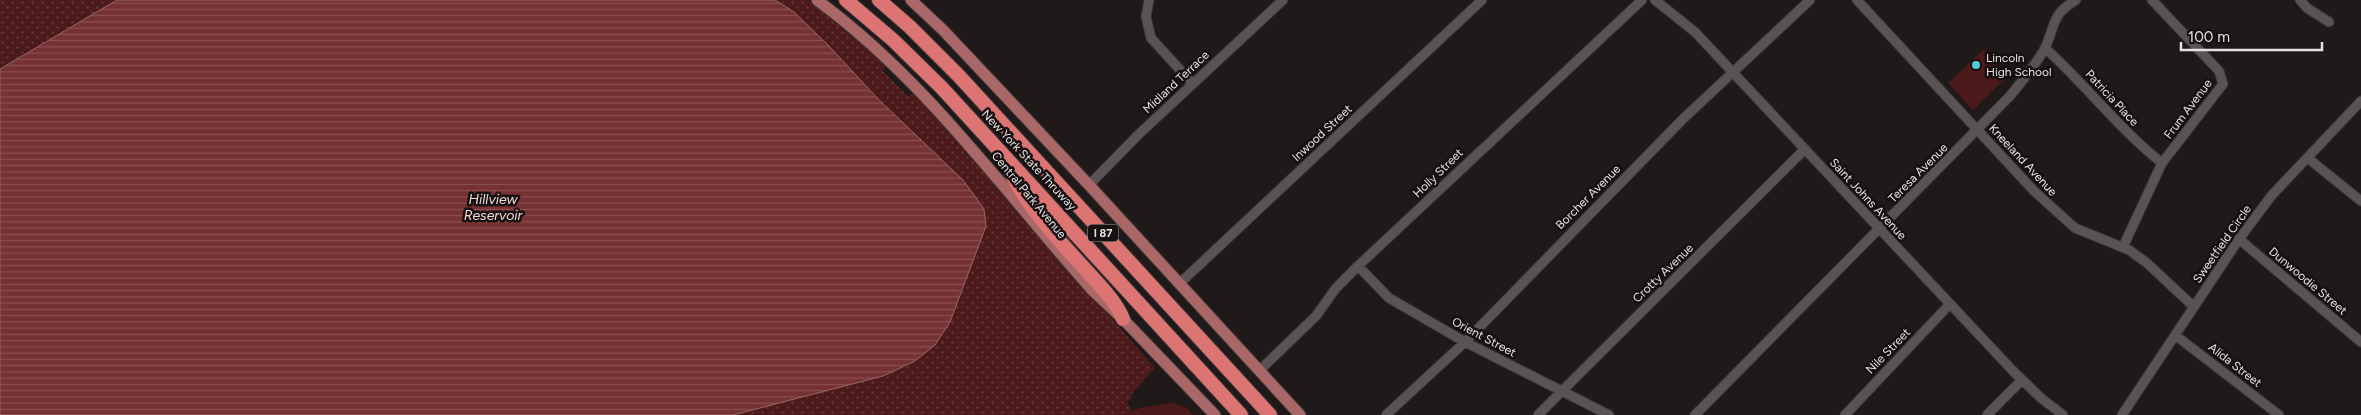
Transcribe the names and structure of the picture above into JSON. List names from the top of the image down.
{
  "streets": {
    "highway": ["New York State Thruway", "I 87"],
    "main road": ["Central Park Avenue"],
    "street": [
      "Midland Terrace",
      "Patricia Place",
      "Frum Avenue",
      "Inwood Street",
      "Kneeland Avenue",
      "Holly Street",
      "Teresa Avenue",
      "Borcher Avenue",
      "Saint Johns Avenue",
      "Sweetfield Circle",
      "Crotty Avenue",
      "Dunwoodie Street",
      "Orient Street",
      "Nile Street",
      "Alida Street"
    ]
  },
  "crossings": [
    ["Patricia Place", "Frum Avenue"],
    ["Patricia Place", "Teresa Avenue"],
    ["Frum Avenue", "Kneeland Avenue"],
    ["Kneeland Avenue", "Teresa Avenue"],
    ["Kneeland Avenue", "Sweetfield Circle"],
    ["Holly Street", "Orient Street"],
    ["Teresa Avenue", "Saint Johns Avenue"],
    ["Borcher Avenue", "Saint Johns Avenue"],
    ["Borcher Avenue", "Orient Street"],
    ["Saint Johns Avenue", "Crotty Avenue"],
    ["Saint Johns Avenue", "Nile Street"],
    ["Sweetfield Circle", "Dunwoodie Street"],
    ["Sweetfield Circle", "Alida Street"],
    ["Crotty Avenue", "Orient Street"]
  ],
  "water": ["Hillview Reservoir"],
  "places": ["Lincoln High School"],
  "scale_bar": "100 m"
}
